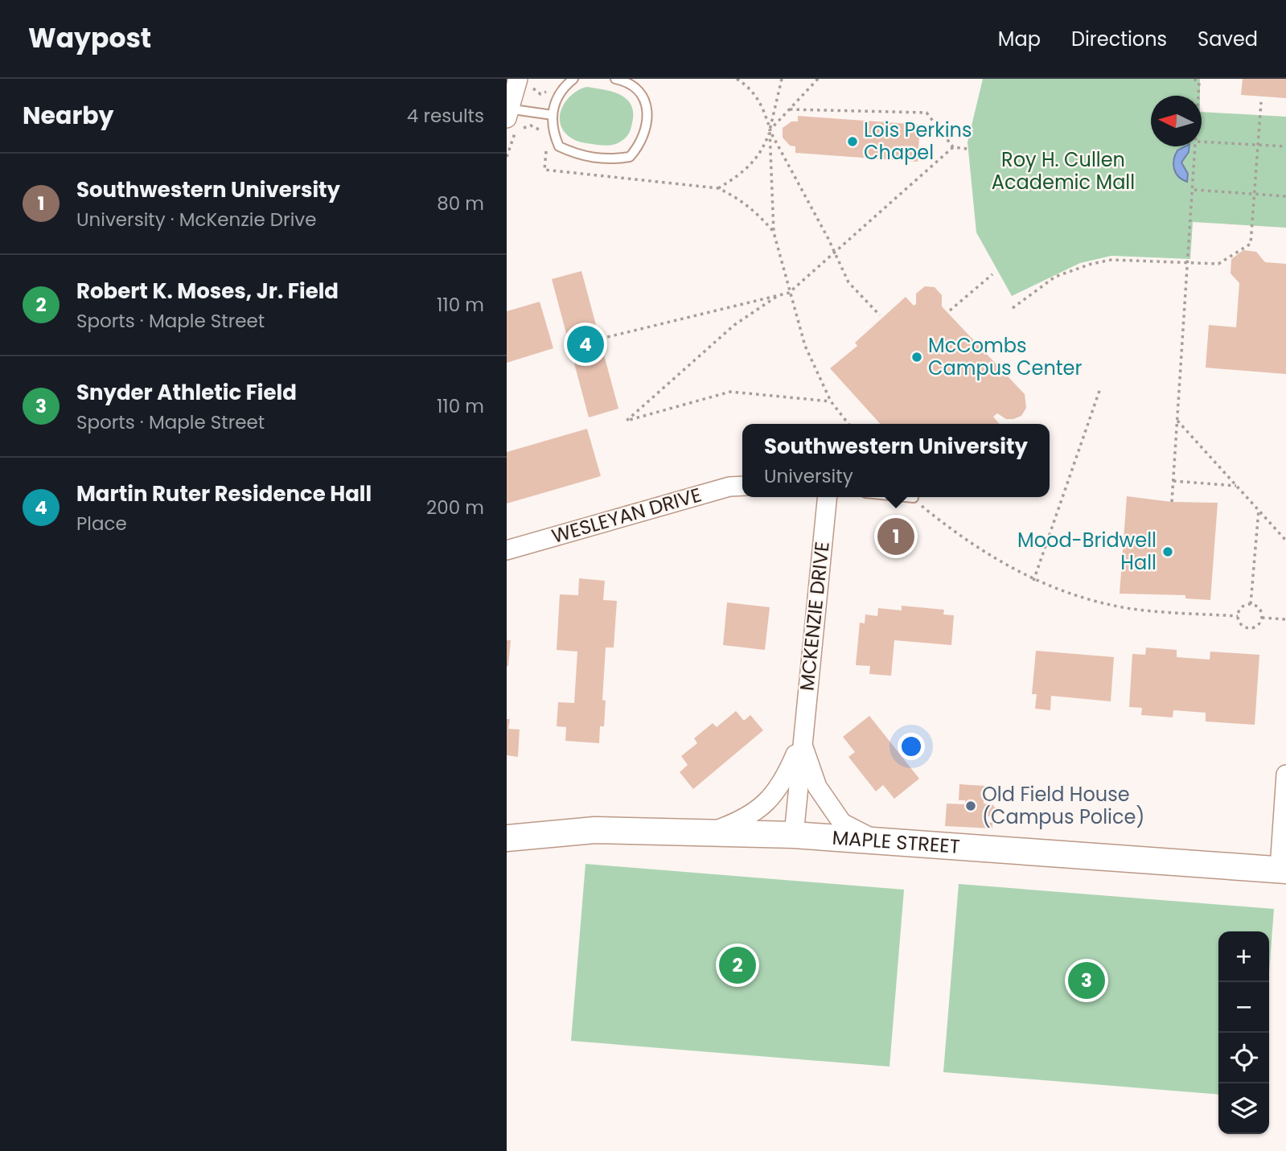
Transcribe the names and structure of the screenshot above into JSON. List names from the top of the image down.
{
  "streets": {
    "street": ["WESLEYAN DRIVE", "MCKENZIE DRIVE", "MAPLE STREET"]
  },
  "crossings": [
    ["MCKENZIE DRIVE", "MAPLE STREET"]
  ],
  "parks": ["Roy H. Cullen Academic Mall"],
  "places": [
    "Lois Perkins Chapel",
    "McCombs Campus Center",
    "Mood-Bridwell Hall",
    "Old Field House (Campus Police)"
  ],
  "north": "left",
  "page": {
    "header": "Waypost",
    "nav": ["Map", "Directions", "Saved"],
    "heading": ["Nearby", "4 results"],
    "list": [
      {
        "mark": "1",
        "name": "Southwestern University",
        "note": "University · McKenzie Drive",
        "value": "80 m"
      },
      {
        "mark": "2",
        "name": "Robert K. Moses, Jr. Field",
        "note": "Sports · Maple Street",
        "value": "110 m"
      },
      {
        "mark": "3",
        "name": "Snyder Athletic Field",
        "note": "Sports · Maple Street",
        "value": "110 m"
      },
      {
        "mark": "4",
        "name": "Martin Ruter Residence Hall",
        "note": "Place",
        "value": "200 m"
      }
    ],
    "pins": [
      "4",
      "1",
      "2",
      "3"
    ],
    "popup": ["Southwestern University", "University"],
    "map_buttons": ["+", "−"]
  }
}
